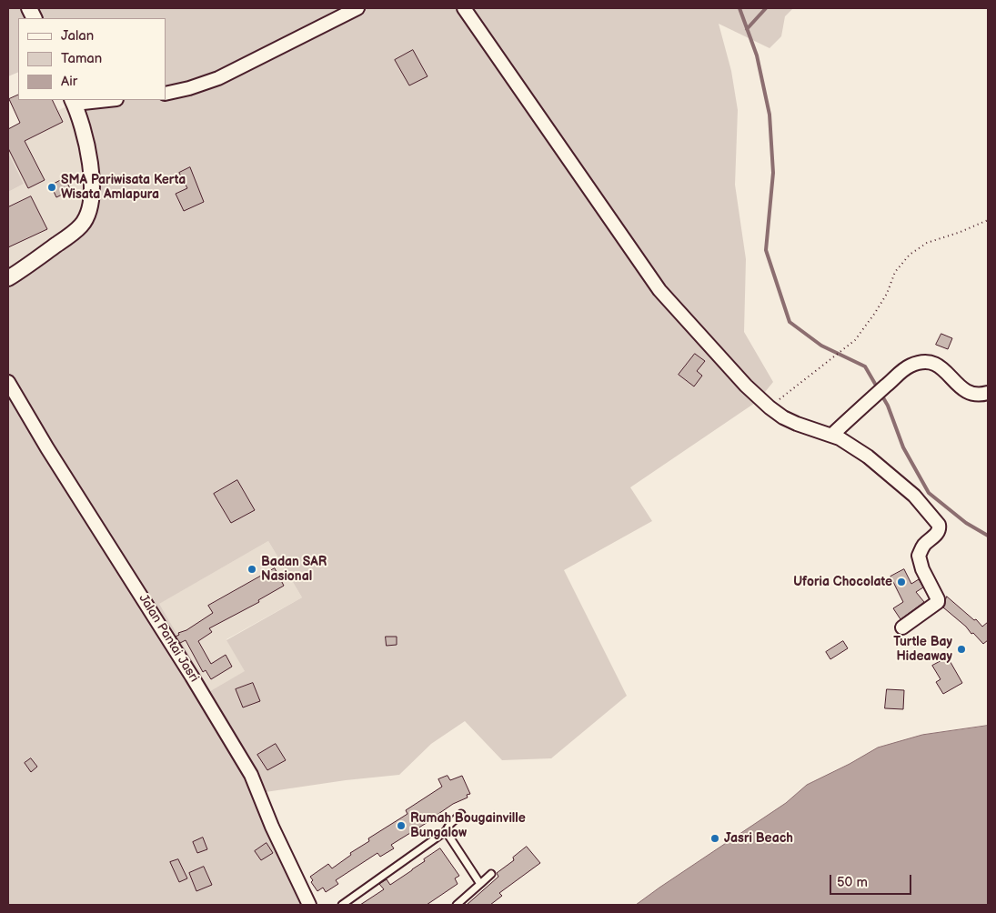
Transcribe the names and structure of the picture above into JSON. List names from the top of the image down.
{
  "streets": {
    "street": ["Jalan Pantai Jasri"]
  },
  "places": [
    "SMA Pariwisata Kerta Wisata Amlapura",
    "Badan SAR Nasional",
    "Uforia Chocolate",
    "Turtle Bay Hideaway",
    "Rumah Bougainville Bungalow",
    "Jasri Beach"
  ],
  "legend": ["Jalan", "Taman", "Air"],
  "scale_bar": "50 m"
}
